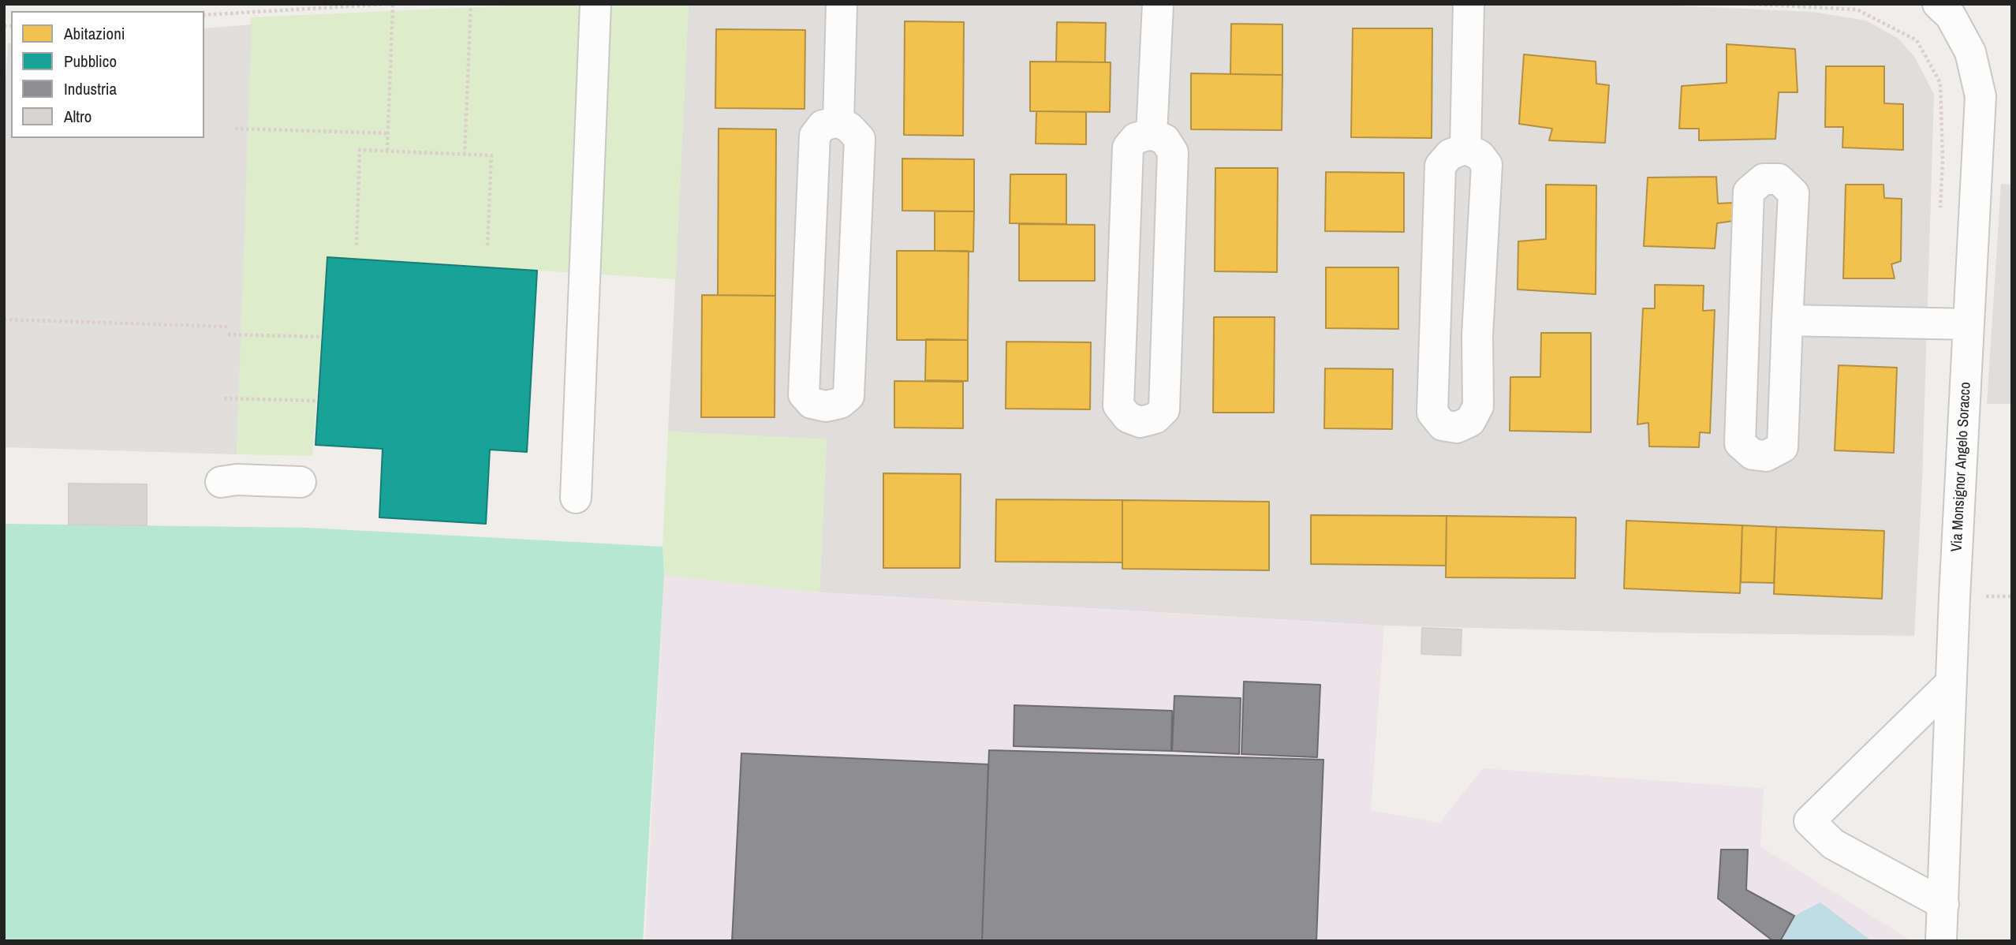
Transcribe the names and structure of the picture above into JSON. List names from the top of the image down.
{
  "streets": {
    "street": ["Via Monsignor Angelo Soracco"]
  },
  "legend": [
    "Abitazioni",
    "Pubblico",
    "Industria",
    "Altro"
  ]
}
